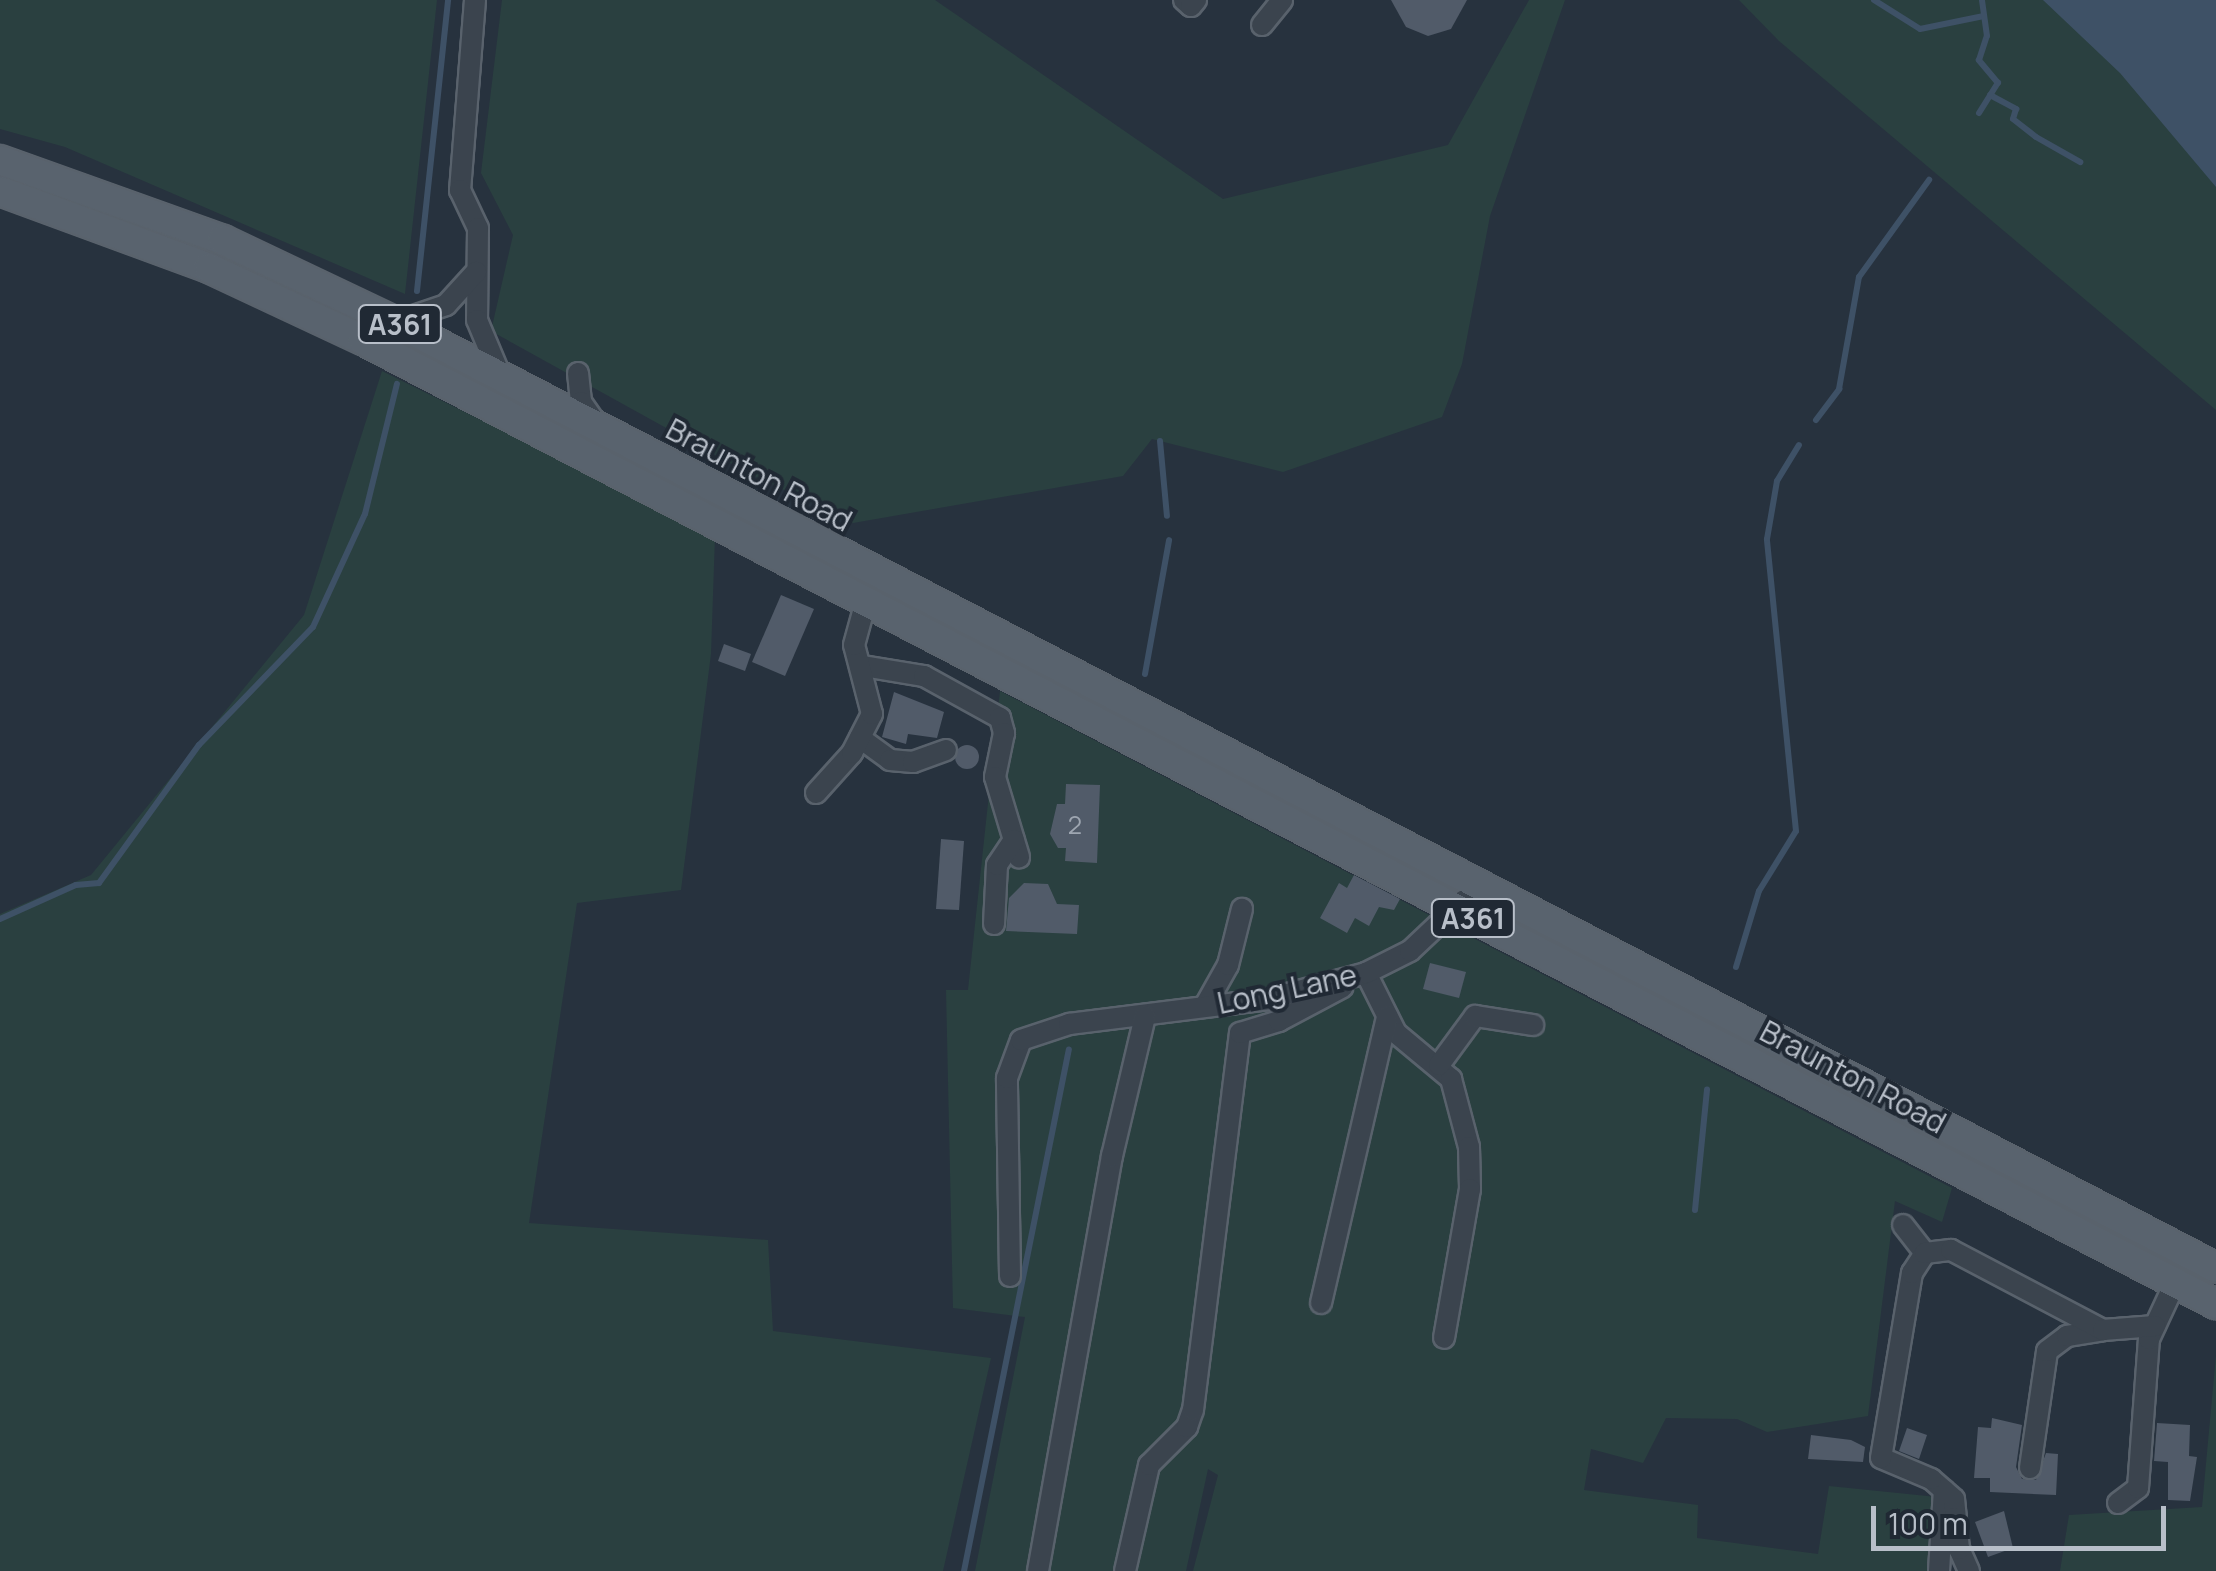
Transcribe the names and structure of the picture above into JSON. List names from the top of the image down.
{
  "streets": {
    "main road": ["A361", "Braunton Road"],
    "street": ["Long Lane"]
  },
  "crossings": [
    ["Braunton Road", "Long Lane"]
  ],
  "house_numbers": ["2"],
  "scale_bar": "100 m"
}
